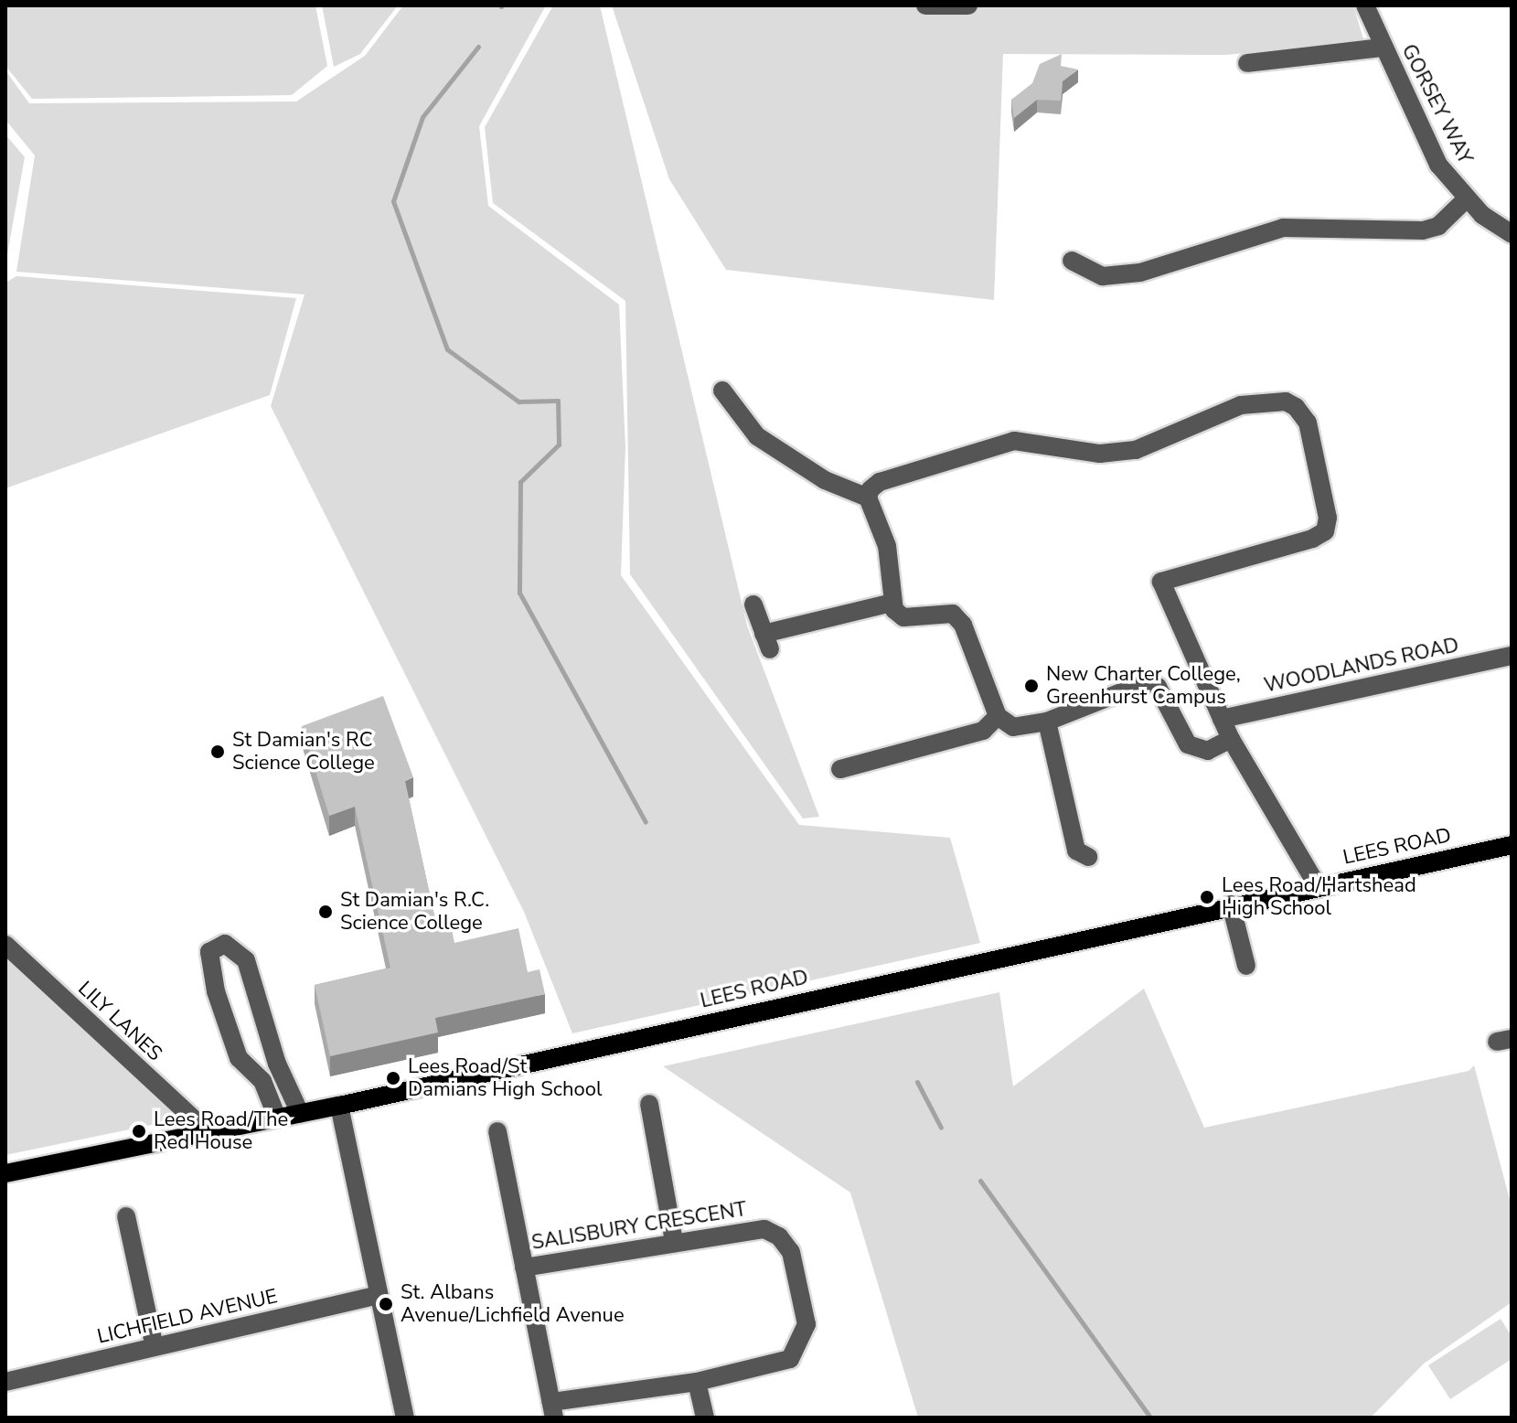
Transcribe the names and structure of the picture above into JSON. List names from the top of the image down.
{
  "streets": {
    "main road": ["LEES ROAD"],
    "street": [
      "GORSEY WAY",
      "WOODLANDS ROAD",
      "LILY LANES",
      "SALISBURY CRESCENT",
      "LICHFIELD AVENUE"
    ]
  },
  "crossings": [
    ["LEES ROAD", "LILY LANES"]
  ],
  "places": [
    "New Charter College, Greenhurst Campus",
    "St Damian's RC Science College",
    "Lees Road/Hartshead High School",
    "St Damian's R.C. Science College",
    "Lees Road/St Damians High School",
    "Lees Road/The Red House",
    "St. Albans Avenue/Lichfield Avenue"
  ]
}
